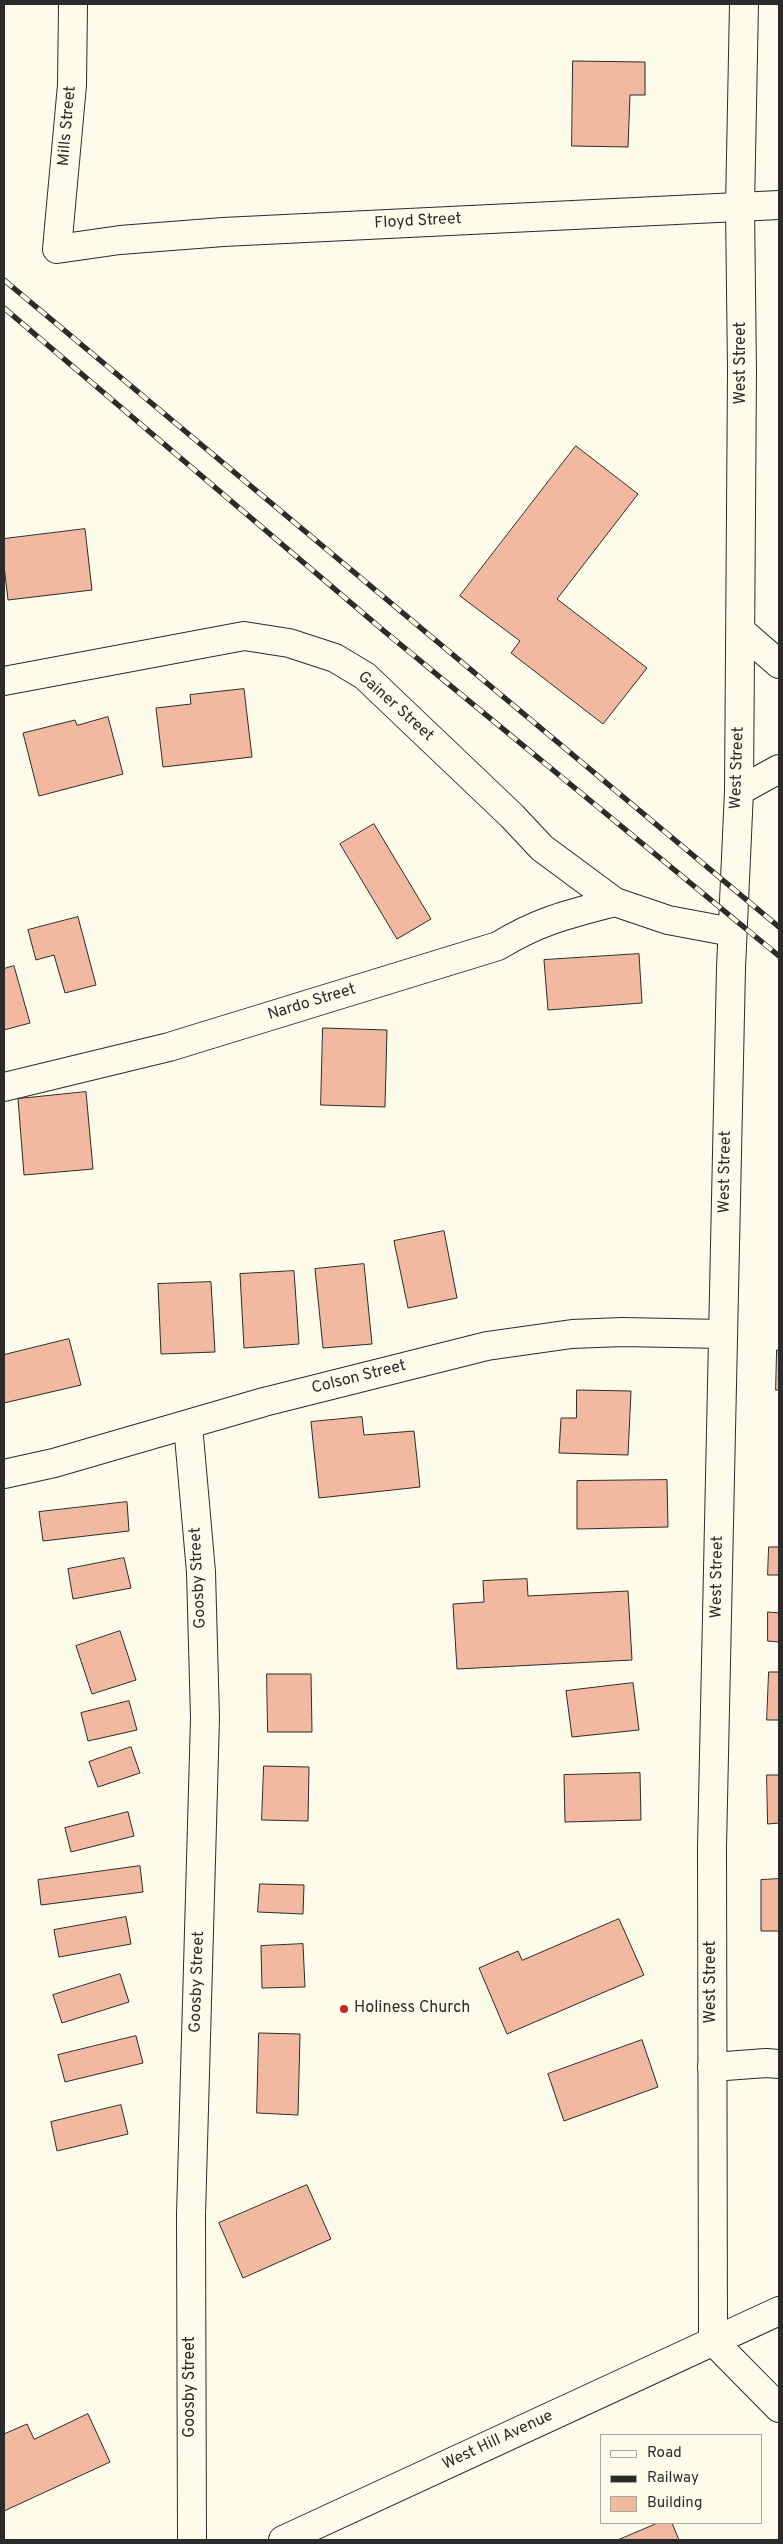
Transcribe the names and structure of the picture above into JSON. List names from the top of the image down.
{
  "streets": {
    "main road": [
      "Mills Street",
      "Floyd Street",
      "West Street",
      "Gainer Street",
      "Nardo Street",
      "Colson Street",
      "Goosby Street",
      "West Hill Avenue"
    ]
  },
  "crossings": [
    ["Mills Street", "Floyd Street"],
    ["Floyd Street", "West Street"],
    ["West Street", "Gainer Street"],
    ["West Street", "Colson Street"],
    ["West Street", "West Hill Avenue"],
    ["Gainer Street", "Nardo Street"],
    ["Colson Street", "Goosby Street"]
  ],
  "places": ["Holiness Church"],
  "legend": ["Road", "Railway", "Building"]
}
